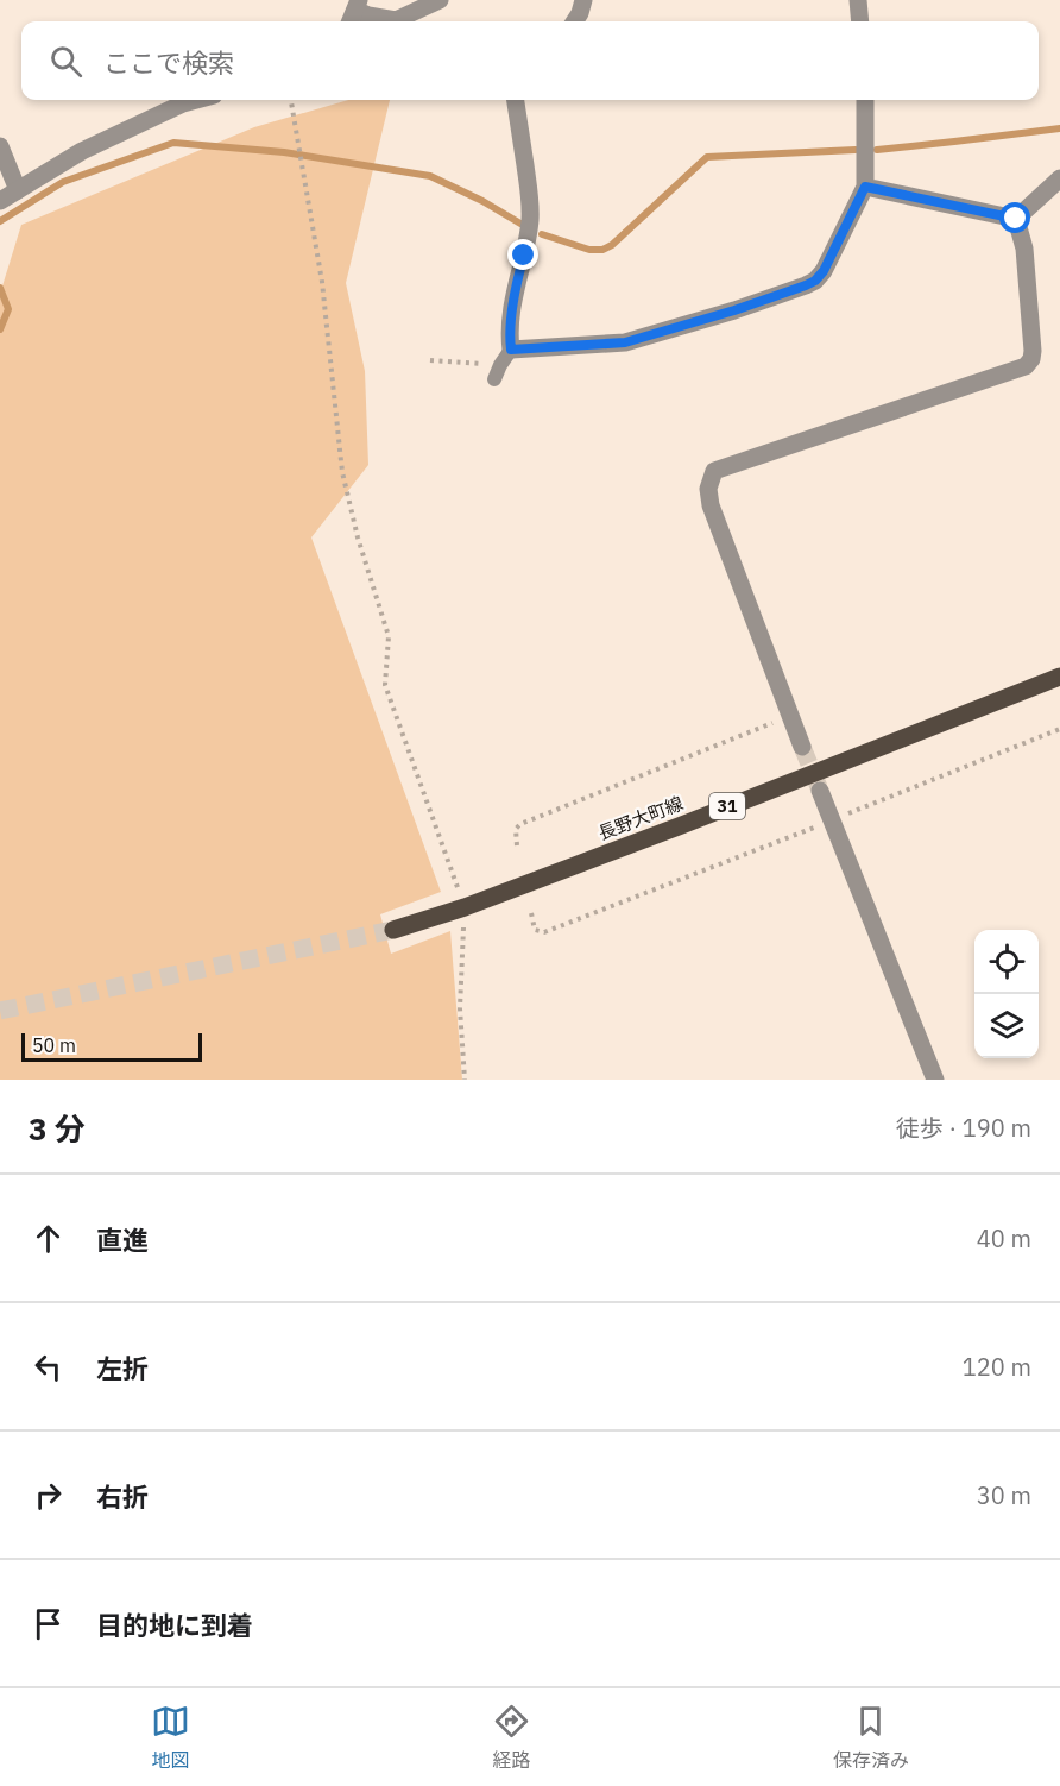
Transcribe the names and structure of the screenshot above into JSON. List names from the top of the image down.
{
  "streets": {
    "main road": ["31", "長野大町線"]
  },
  "scale_bar": "50 m",
  "page": {
    "search": "ここで検索",
    "scale": "50 m",
    "heading": ["3 分", "徒歩 · 190 m"],
    "list": [
      ["直進", "40 m"],
      ["左折", "120 m"],
      ["右折", "30 m"],
      "目的地に到着"
    ],
    "nav": ["地図", "経路", "保存済み"]
  }
}
